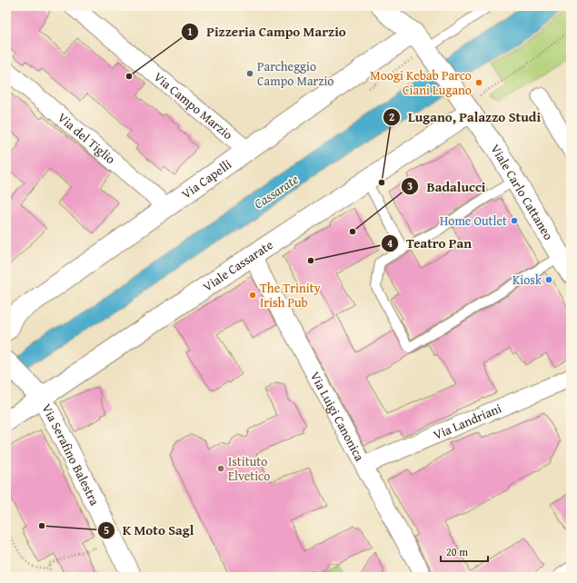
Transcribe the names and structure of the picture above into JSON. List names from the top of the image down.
{
  "streets": {
    "main road": [
      "Via Capelli",
      "Viale Carlo Cattaneo",
      "Viale Cassarate",
      "Via Serafino Balestra"
    ],
    "street": [
      "Via Campo Marzio",
      "Via del Tiglio",
      "Via Luigi Canonica",
      "Via Landriani"
    ]
  },
  "crossings": [
    ["Via Campo Marzio", "Via Capelli"],
    ["Via del Tiglio", "Via Capelli"],
    ["Via Capelli", "Viale Carlo Cattaneo"],
    ["Viale Carlo Cattaneo", "Viale Cassarate"],
    ["Viale Cassarate", "Via Luigi Canonica"],
    ["Viale Cassarate", "Via Serafino Balestra"],
    ["Via Luigi Canonica", "Via Landriani"]
  ],
  "water": ["Cassarate"],
  "places": [
    "Parcheggio Campo Marzio",
    "Pizzeria Campo Marzio",
    "Moogi Kebab Parco Ciani Lugano",
    "Lugano, Palazzo Studi",
    "Home Outlet",
    "Badalucci",
    "Teatro Pan",
    "Kiosk",
    "The Trinity Irish Pub",
    "Istituto Elvetico",
    "K Moto Sagl"
  ],
  "scale_bar": "20 m"
}
